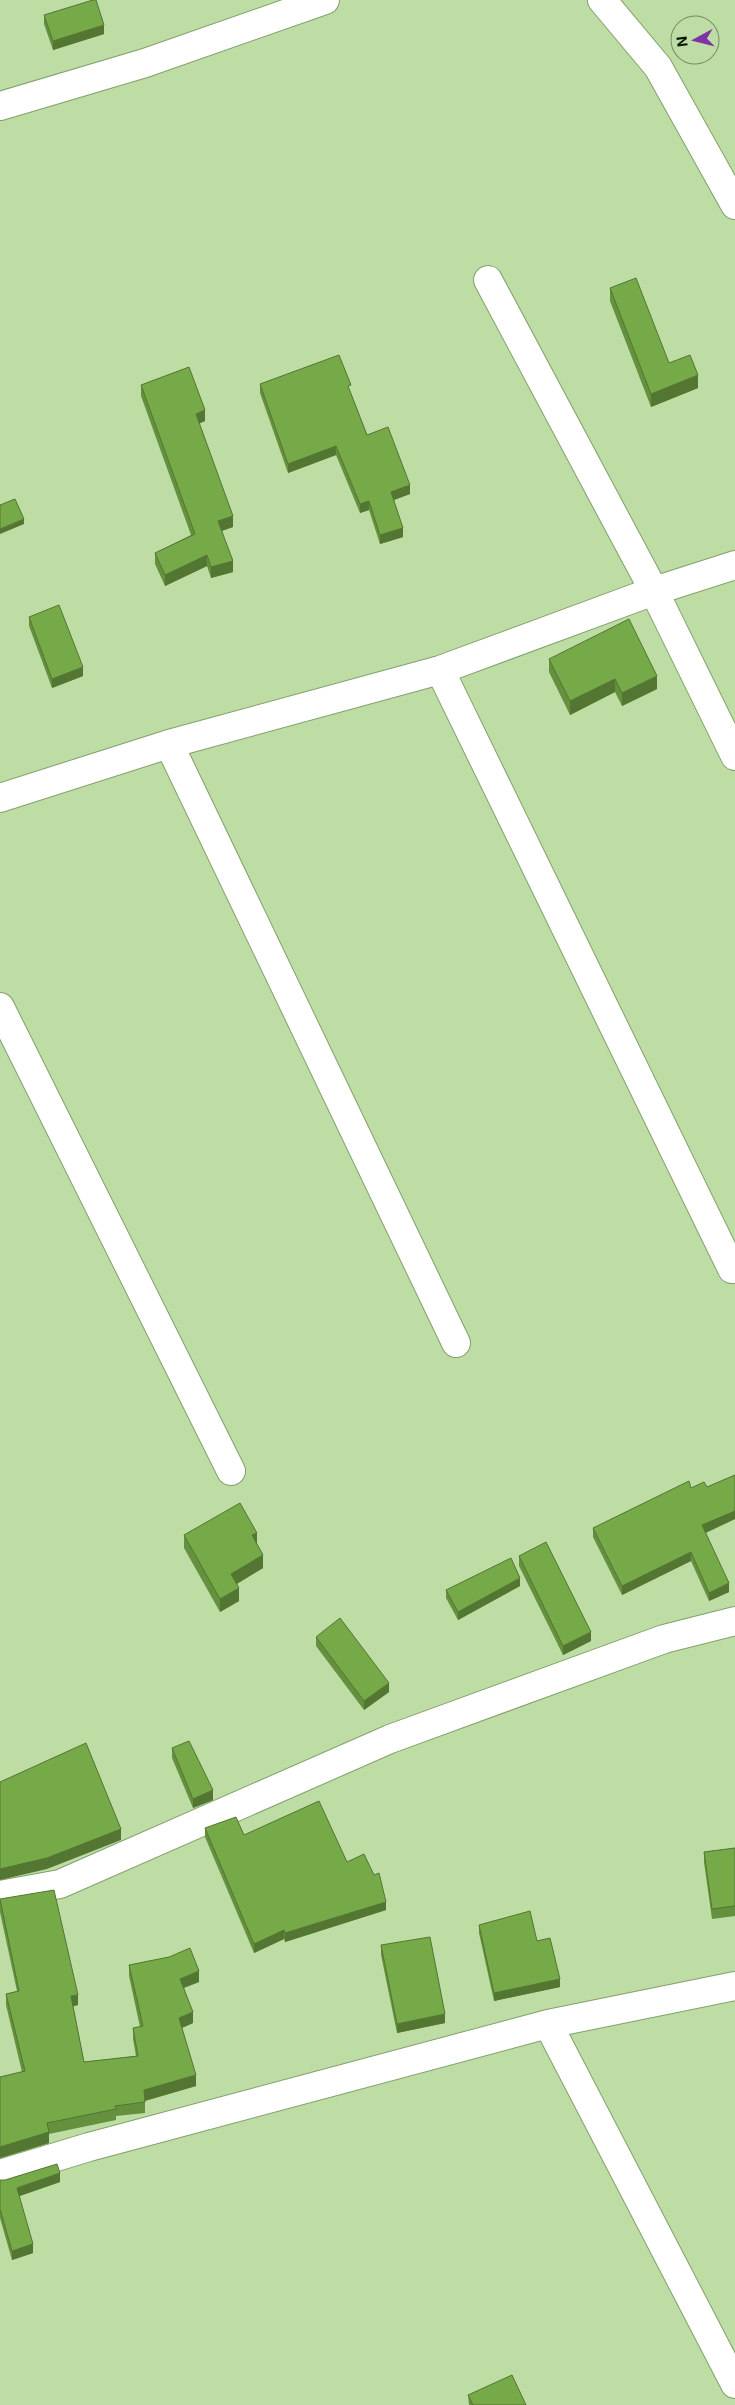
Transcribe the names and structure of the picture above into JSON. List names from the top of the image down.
{
  "north": "left"
}
